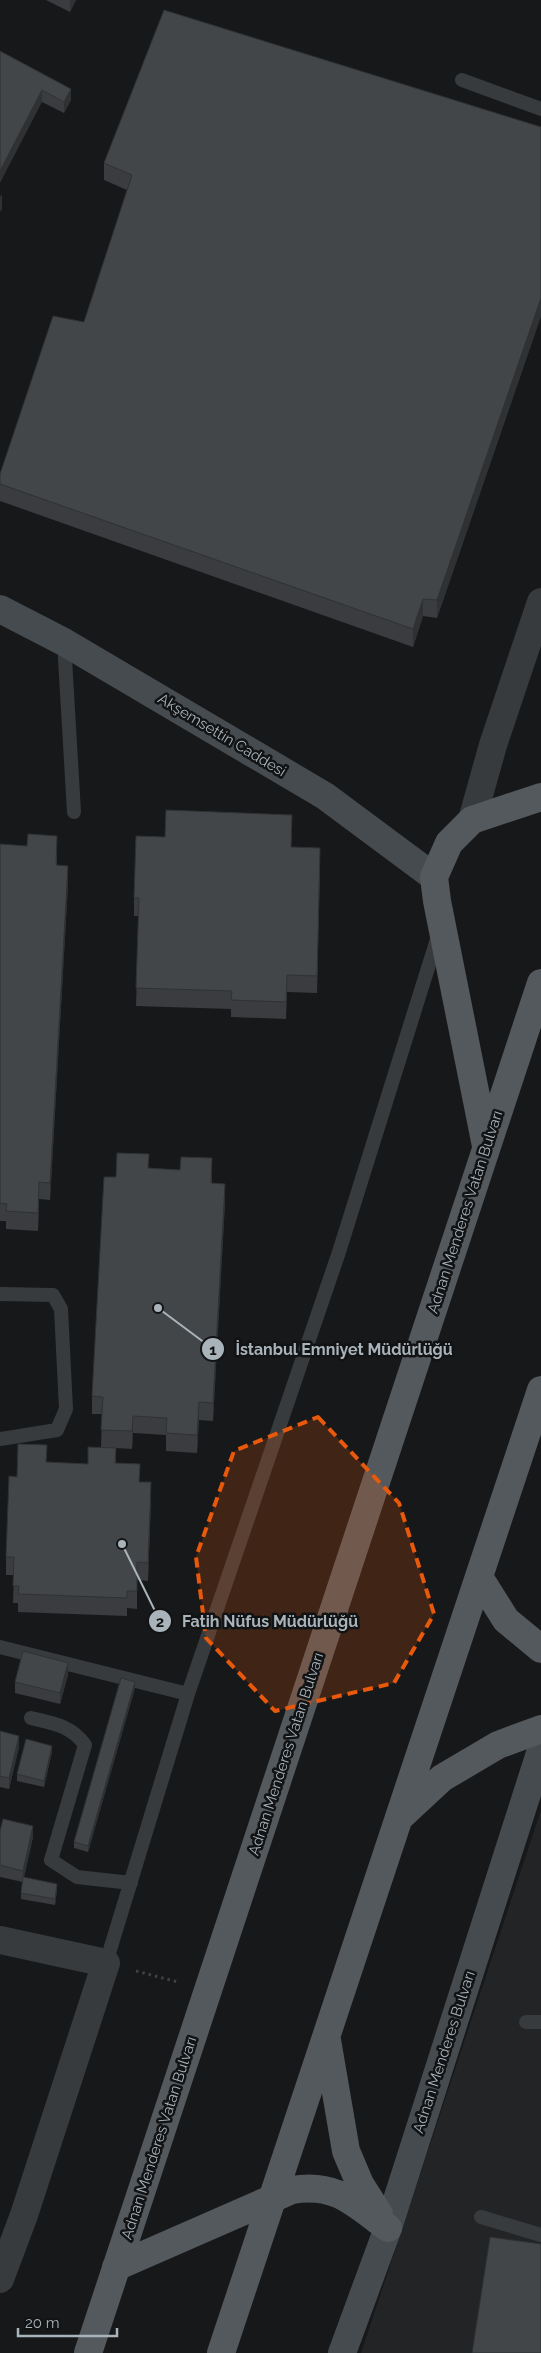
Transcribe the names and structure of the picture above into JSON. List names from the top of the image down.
{
  "streets": {
    "main road": ["Akşemsettin Caddesi", "Adnan Menderes Vatan Bulvarı", "Adnan Menderes Bulvarı"]
  },
  "places": ["İstanbul Emniyet Müdürlüğü", "Fatih Nüfus Müdürlüğü"],
  "scale_bar": "20 m"
}
